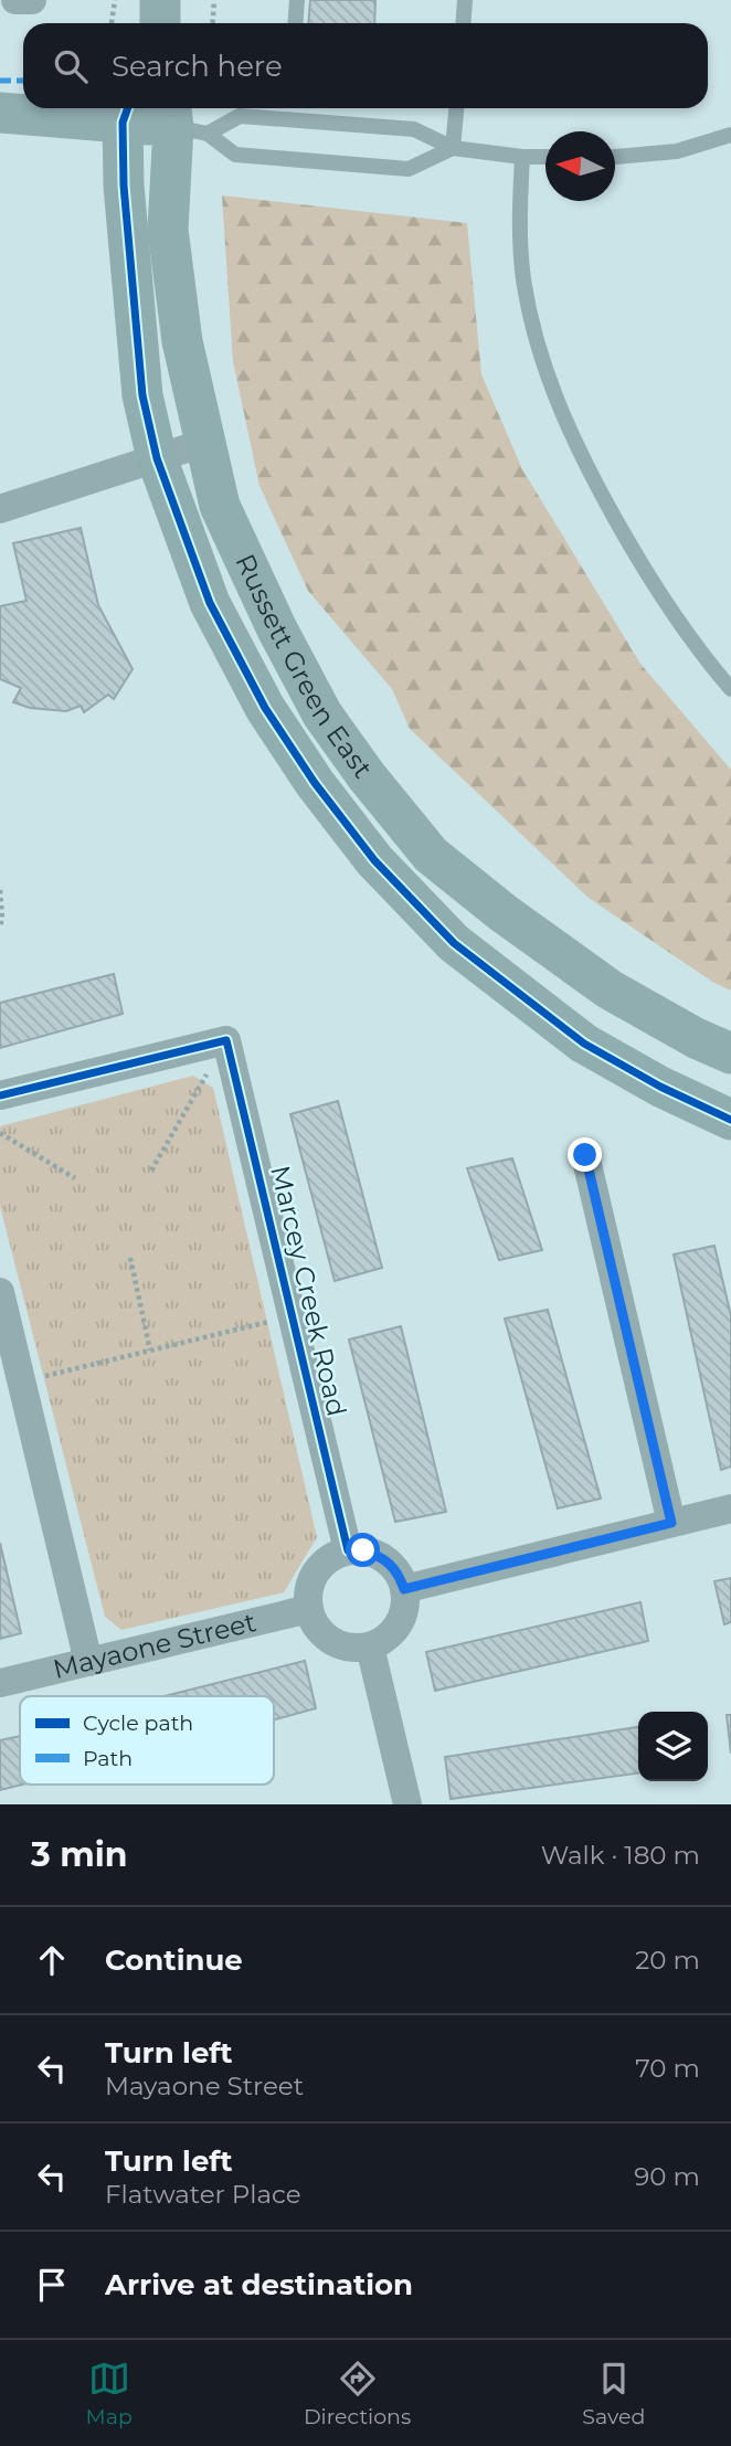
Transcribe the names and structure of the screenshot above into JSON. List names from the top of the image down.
{
  "streets": {
    "street": ["Russett Green East", "Marcey Creek Road", "Mayaone Street"]
  },
  "crossings": [
    ["Marcey Creek Road", "Mayaone Street"]
  ],
  "legend": ["Cycle path", "Path"],
  "north": "left",
  "page": {
    "search": "Search here",
    "heading": ["3 min", "Walk · 180 m"],
    "list": [
      ["Continue", "20 m"],
      ["Turn left", "Mayaone Street", "70 m"],
      ["Turn left", "Flatwater Place", "90 m"],
      "Arrive at destination"
    ],
    "nav": ["Map", "Directions", "Saved"]
  }
}
